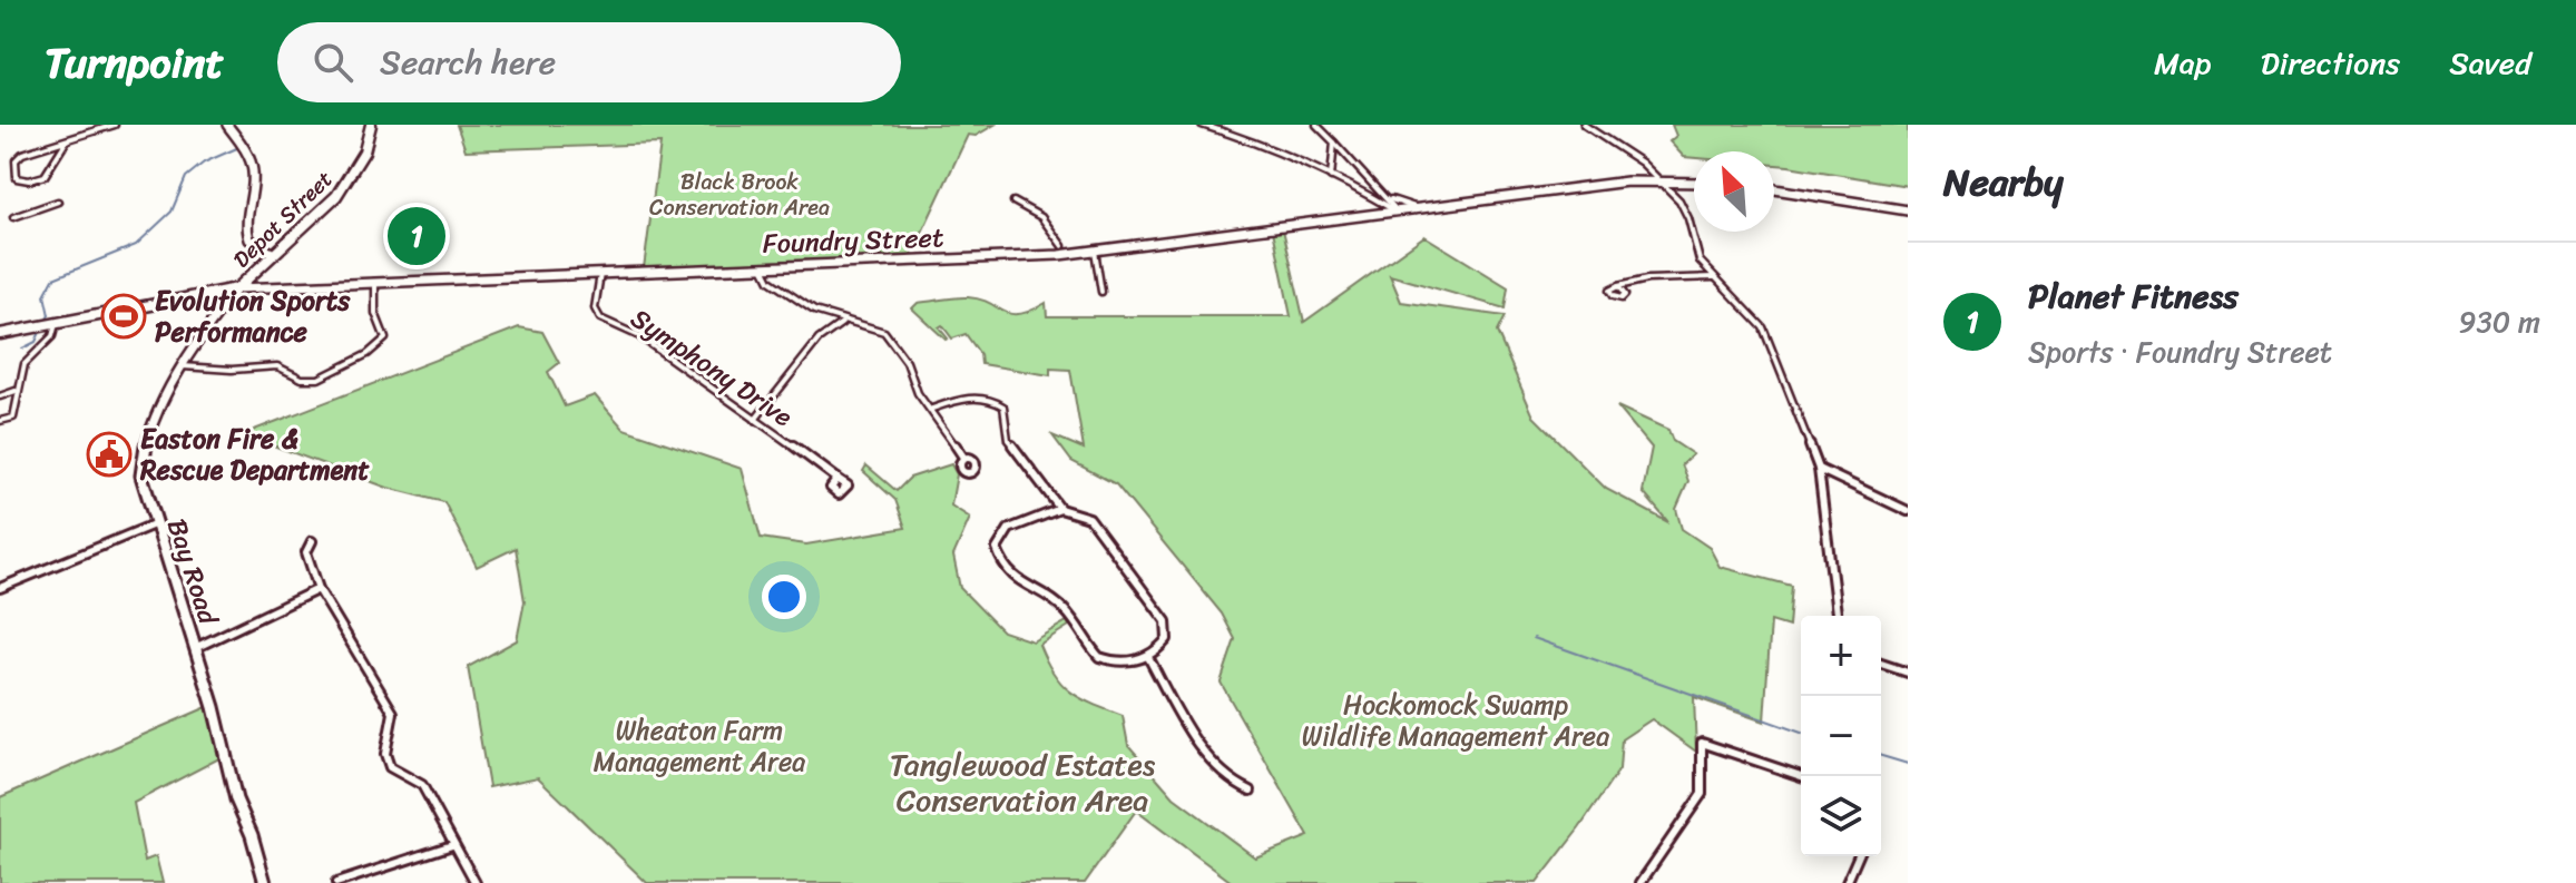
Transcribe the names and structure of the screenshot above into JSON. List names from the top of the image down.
{
  "streets": {
    "highway": ["Depot Street", "Foundry Street"],
    "main road": ["Bay Road"],
    "street": ["Symphony Drive"]
  },
  "crossings": [
    ["Depot Street", "Foundry Street"],
    ["Depot Street", "Bay Road"],
    ["Foundry Street", "Symphony Drive"],
    ["Foundry Street", "Bay Road"]
  ],
  "parks": [
    "Black Brook Conservation Area",
    "Hockomock Swamp Wildlife Management Area",
    "Wheaton Farm Management Area",
    "Tanglewood Estates Conservation Area"
  ],
  "places": {
    "sports": ["Evolution Sports Performance"],
    "public building": ["Easton Fire & Rescue Department"]
  },
  "north": "top left",
  "page": {
    "header": "Turnpoint",
    "search": "Search here",
    "nav": ["Map", "Directions", "Saved"],
    "heading": "Nearby",
    "pins": "1",
    "list": [
      {
        "mark": "1",
        "name": "Planet Fitness",
        "note": "Sports · Foundry Street",
        "value": "930 m"
      }
    ],
    "map_buttons": ["+", "−"]
  }
}
